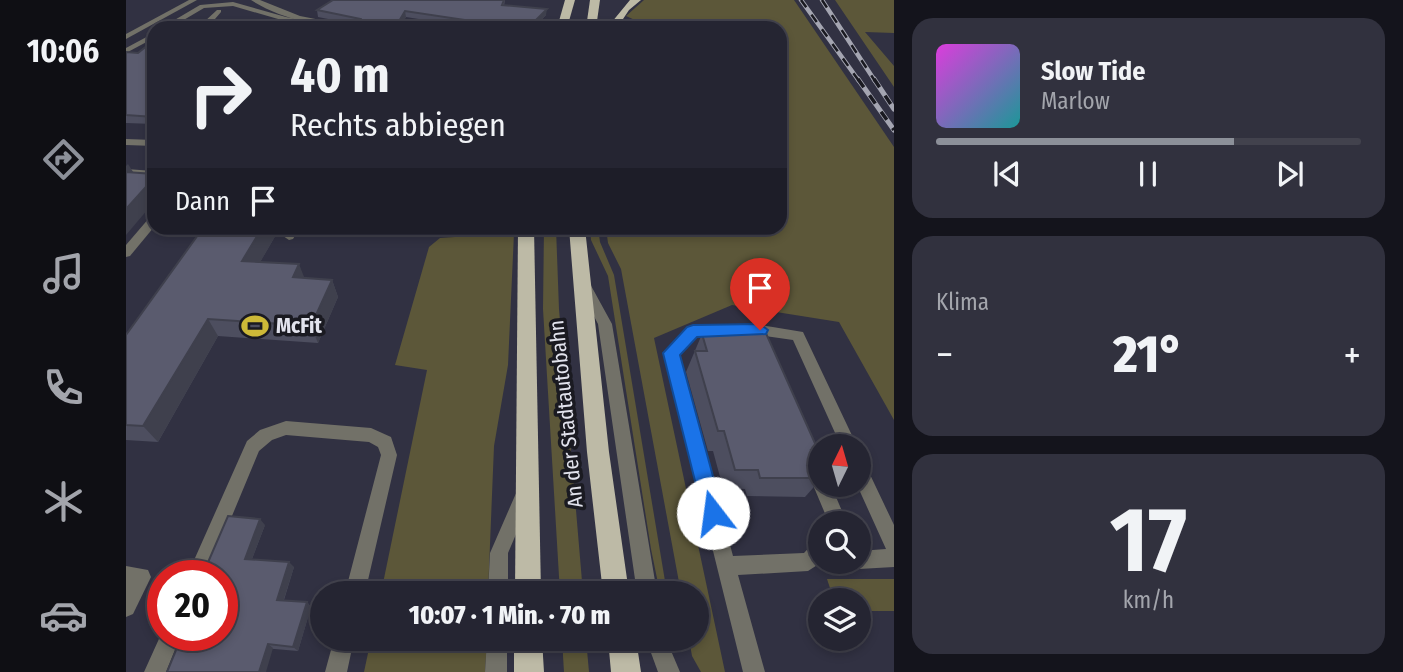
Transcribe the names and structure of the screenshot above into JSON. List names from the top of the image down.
{
  "streets": {
    "highway": ["An der Stadtautobahn"]
  },
  "places": {
    "sports": ["McFit"]
  },
  "north": "top",
  "page": {
    "tabs": "10:06",
    "turn": ["40 m", "Rechts abbiegen"],
    "song": ["Slow Tide", "Marlow"],
    "then": "Dann",
    "tile": [
      "Klima",
      ["17", "km/h"]
    ],
    "heat": ["−", "21°", "+"],
    "limit": "20",
    "trip": "10:07 · 1 Min. · 70 m"
  }
}
